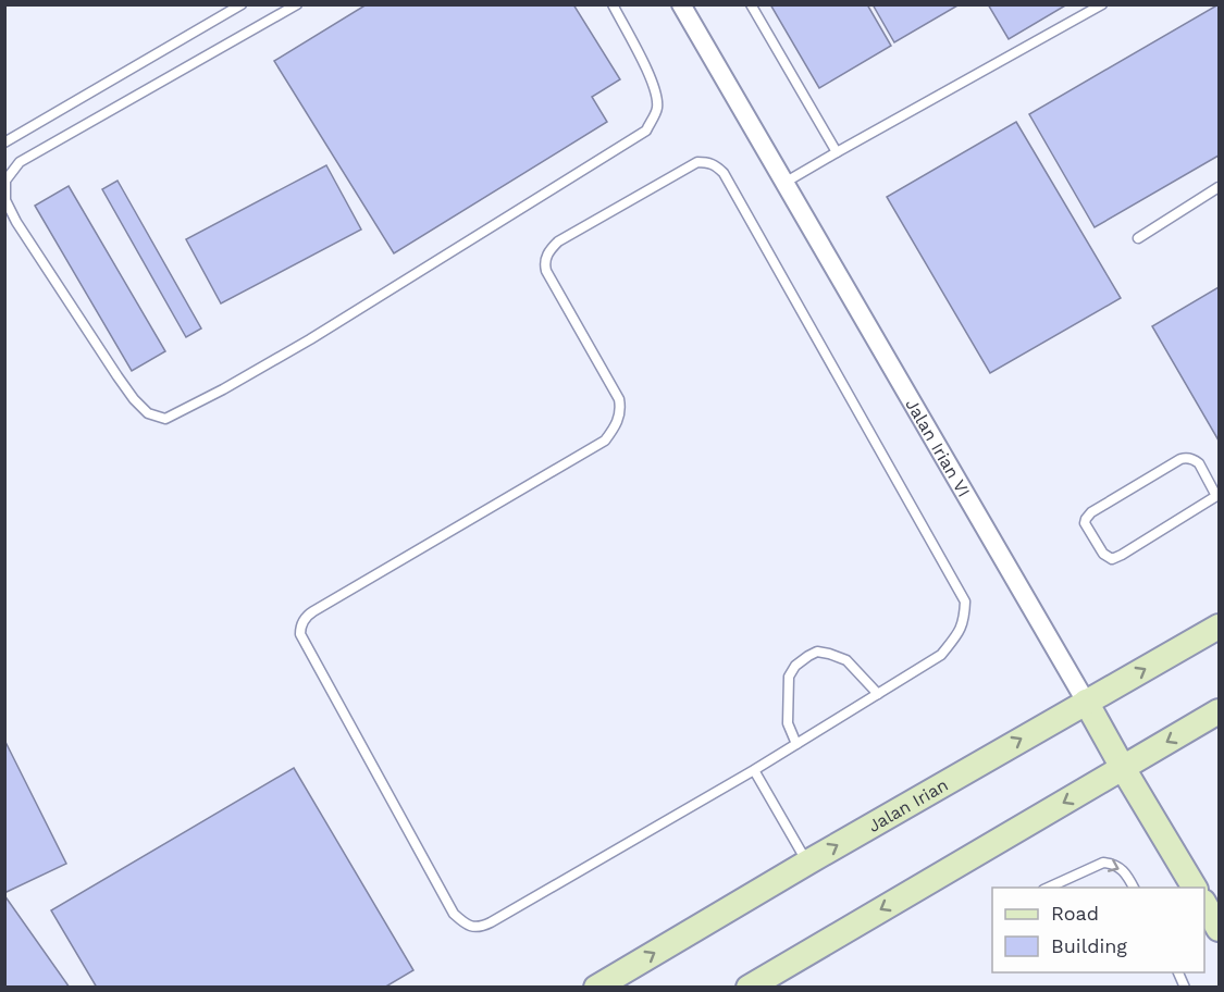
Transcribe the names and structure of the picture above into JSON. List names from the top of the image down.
{
  "streets": {
    "street": ["Jalan Irian VI", "Jalan Irian"]
  },
  "crossings": [
    ["Jalan Irian VI", "Jalan Irian"]
  ],
  "legend": ["Road", "Building"]
}
